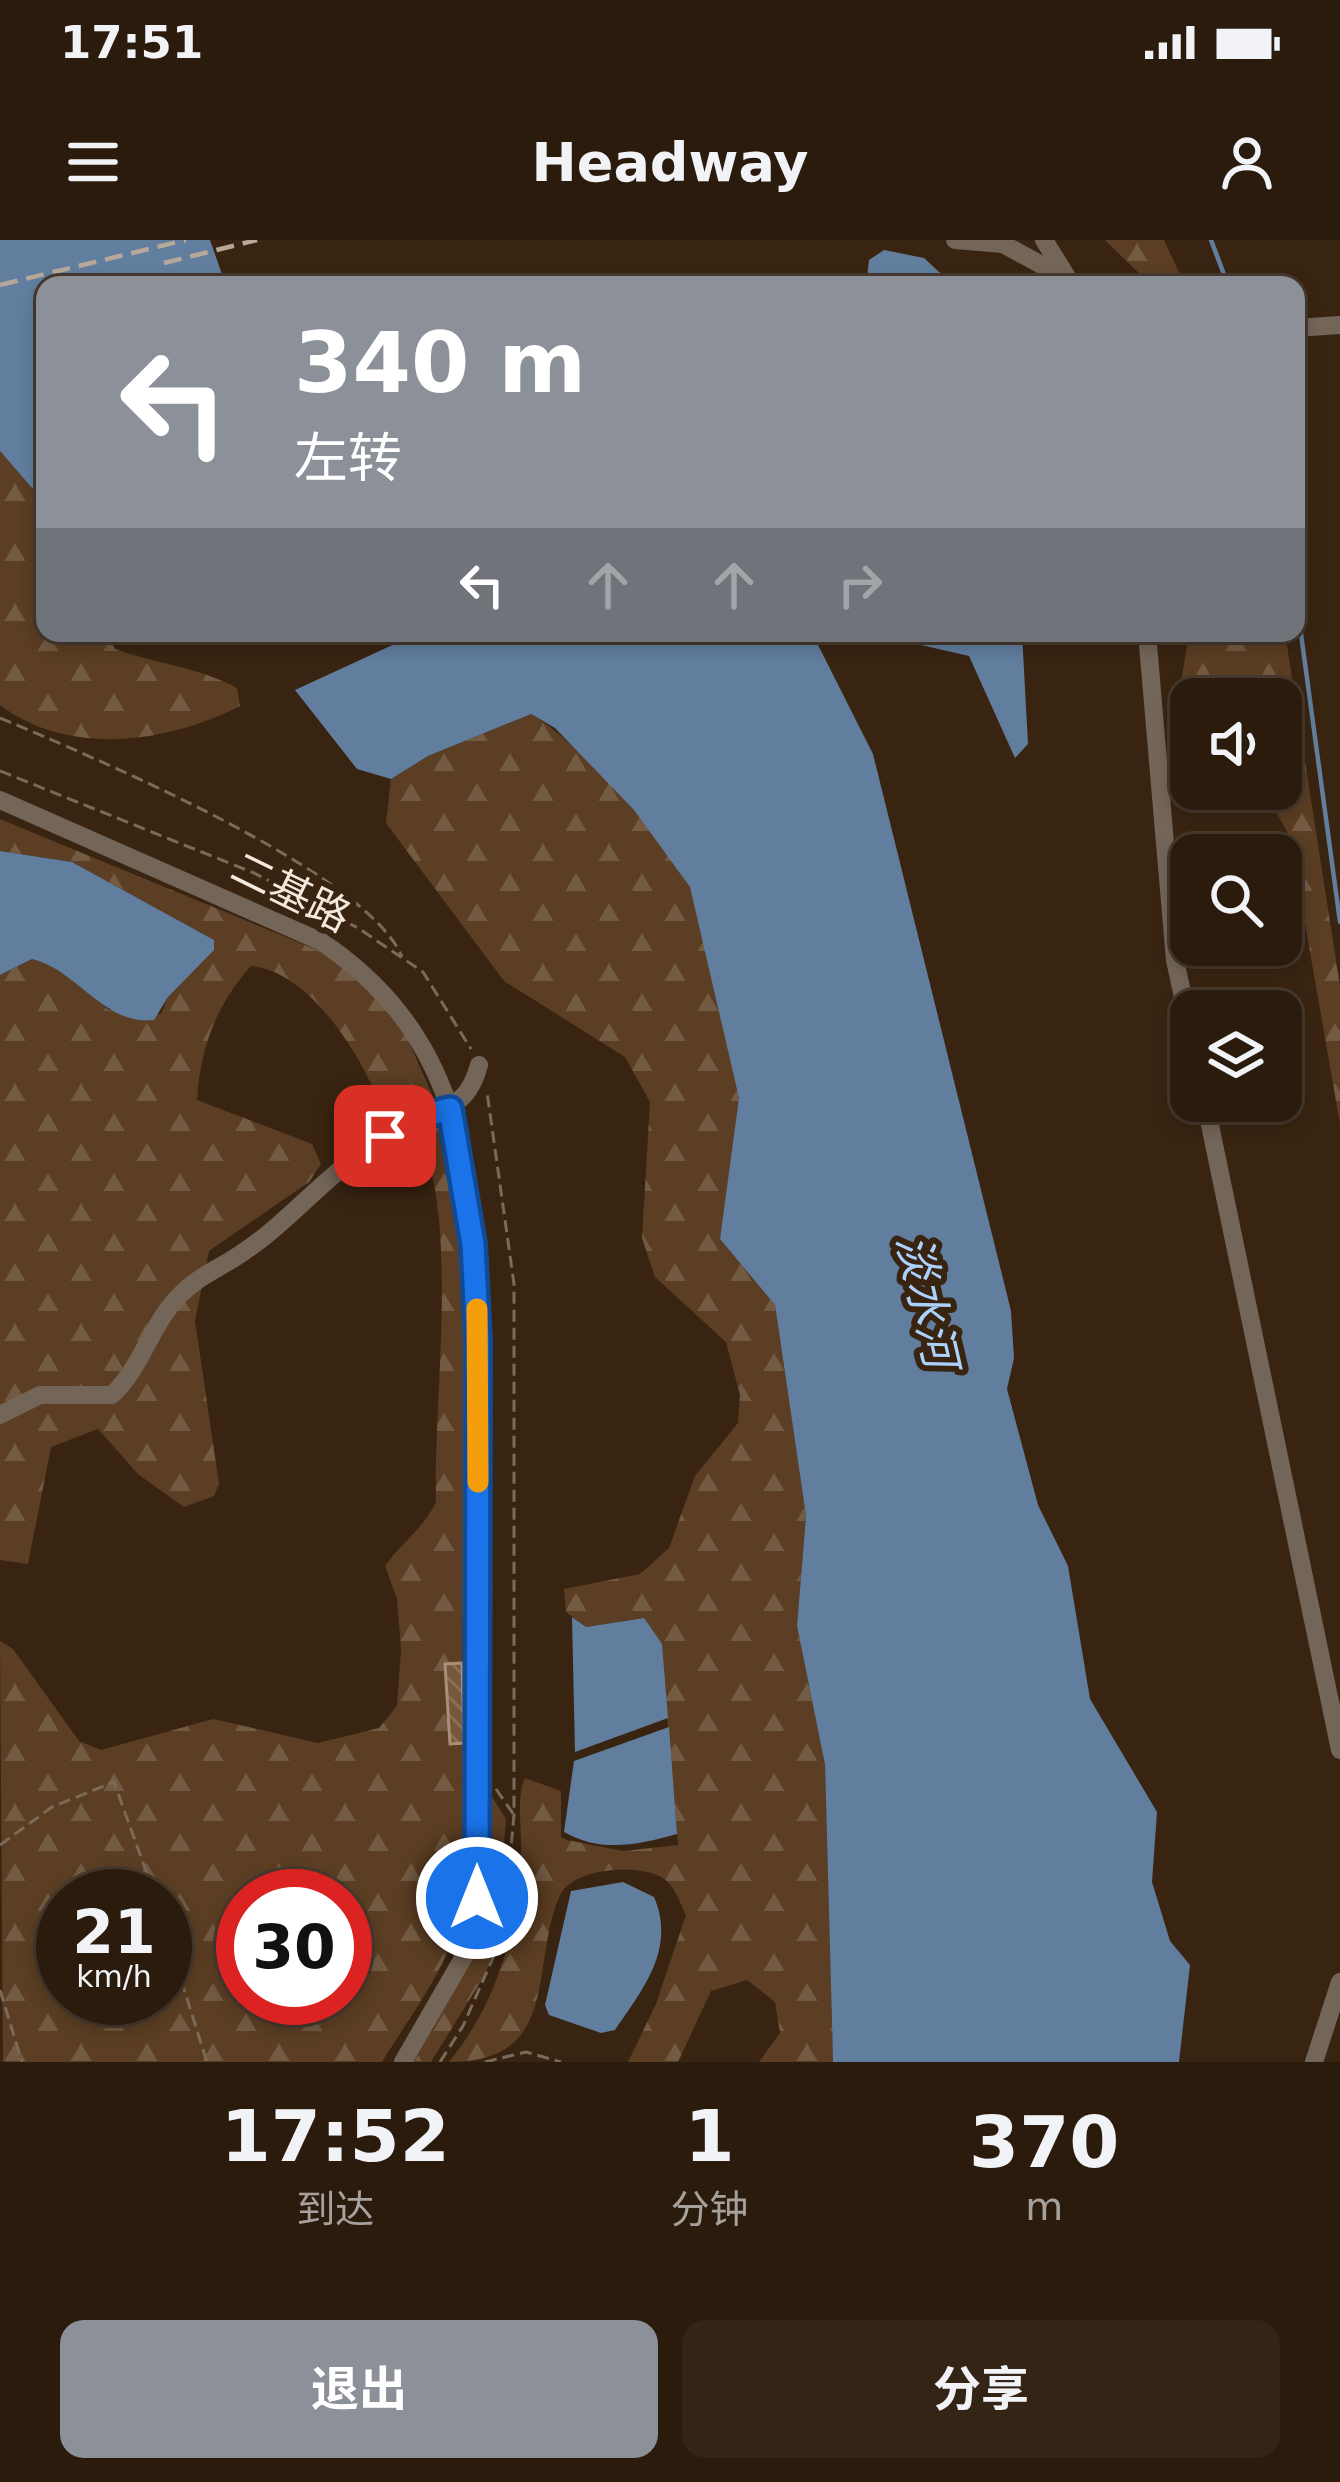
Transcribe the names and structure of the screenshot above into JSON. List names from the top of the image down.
{
  "streets": {
    "street": ["二基路"]
  },
  "water": ["淡水河"],
  "page": {
    "status": "17:51",
    "header": "Headway",
    "turn": ["340 m", "左转"],
    "speed": "21 km/h",
    "limit": "30",
    "eta": [
      "17:52",
      "到达",
      "1",
      "分钟",
      "370",
      "m"
    ],
    "buttons": ["退出", "分享"]
  }
}
